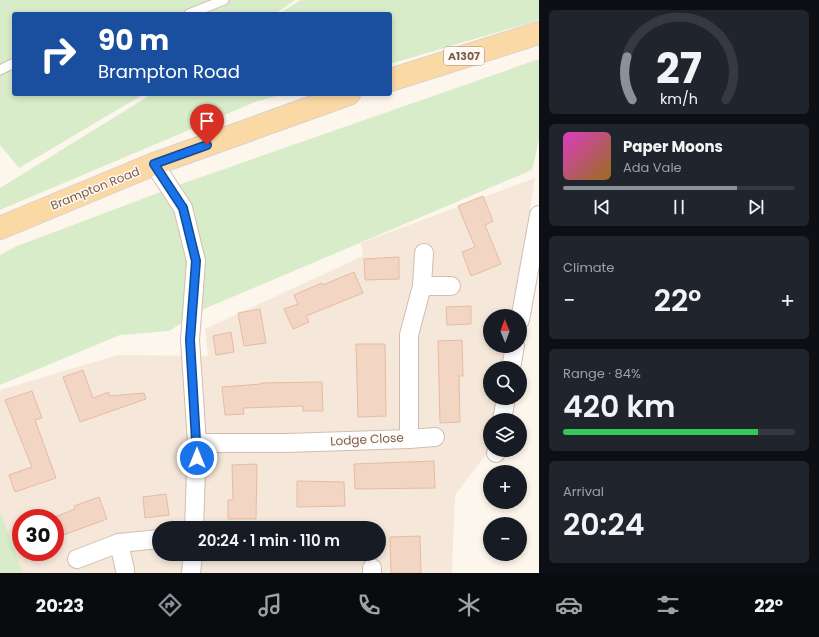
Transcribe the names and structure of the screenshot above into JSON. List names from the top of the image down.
{
  "streets": {
    "main road": ["A1307", "Brampton Road"],
    "street": ["Lodge Close"]
  },
  "north": "top",
  "page": {
    "turn": ["90 m", "Brampton Road"],
    "song": ["Paper Moons", "Ada Vale"],
    "tile": [
      "Climate",
      ["Range · 84%", "420 km"],
      ["Arrival", "20:24"]
    ],
    "heat": ["−", "22°", "+"],
    "map_buttons": ["+", "−"],
    "limit": "30",
    "trip": "20:24 · 1 min · 110 m",
    "tabs": ["20:23", "22°"],
    "gauge": ["27", "km/h"]
  }
}
